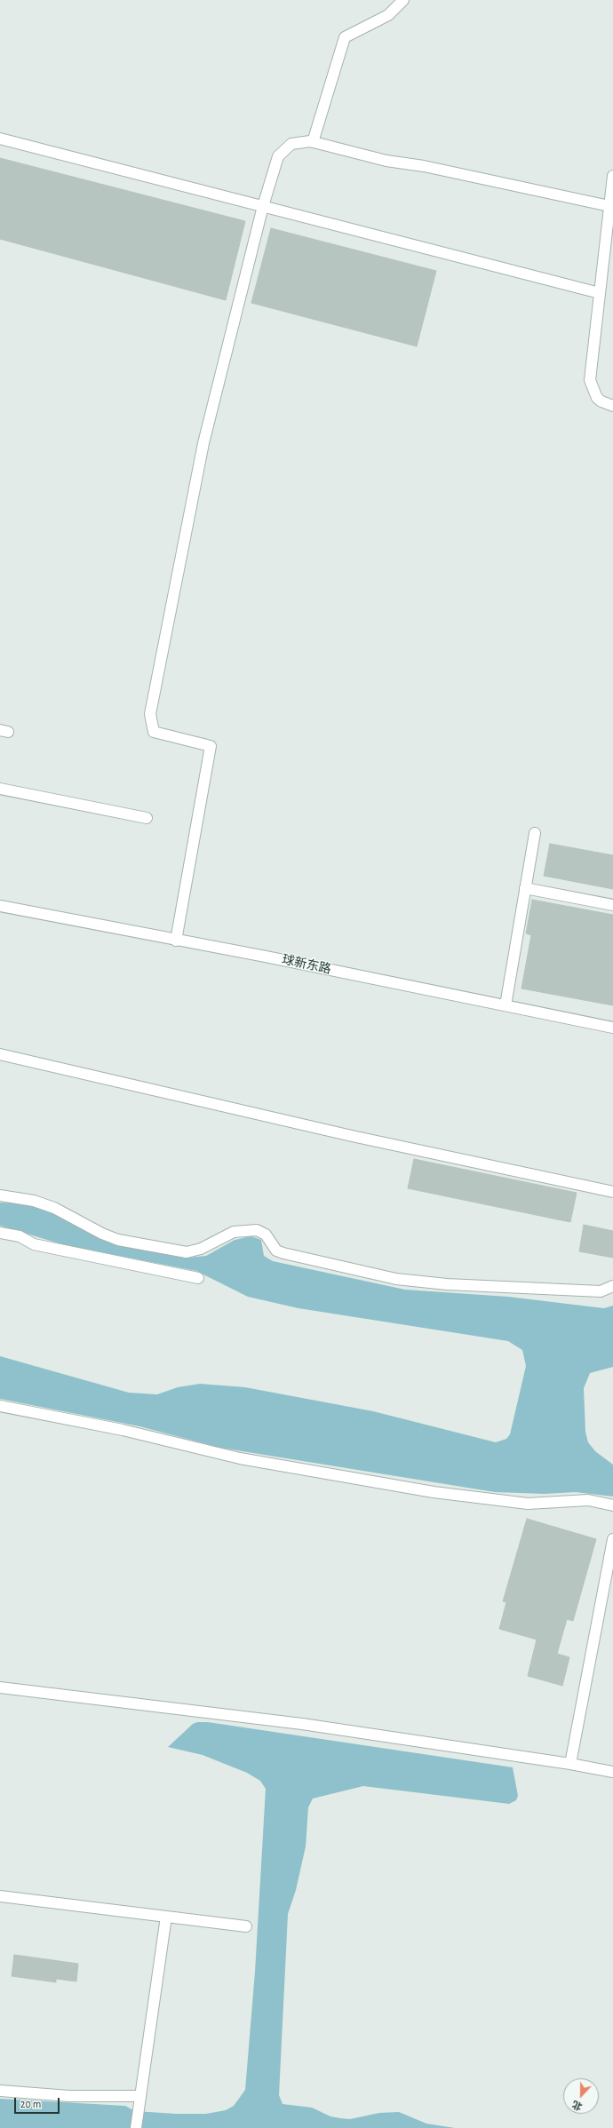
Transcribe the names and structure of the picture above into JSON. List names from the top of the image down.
{
  "streets": {
    "street": ["球新东路"]
  },
  "scale_bar": "20 m",
  "north": "bottom"
}
